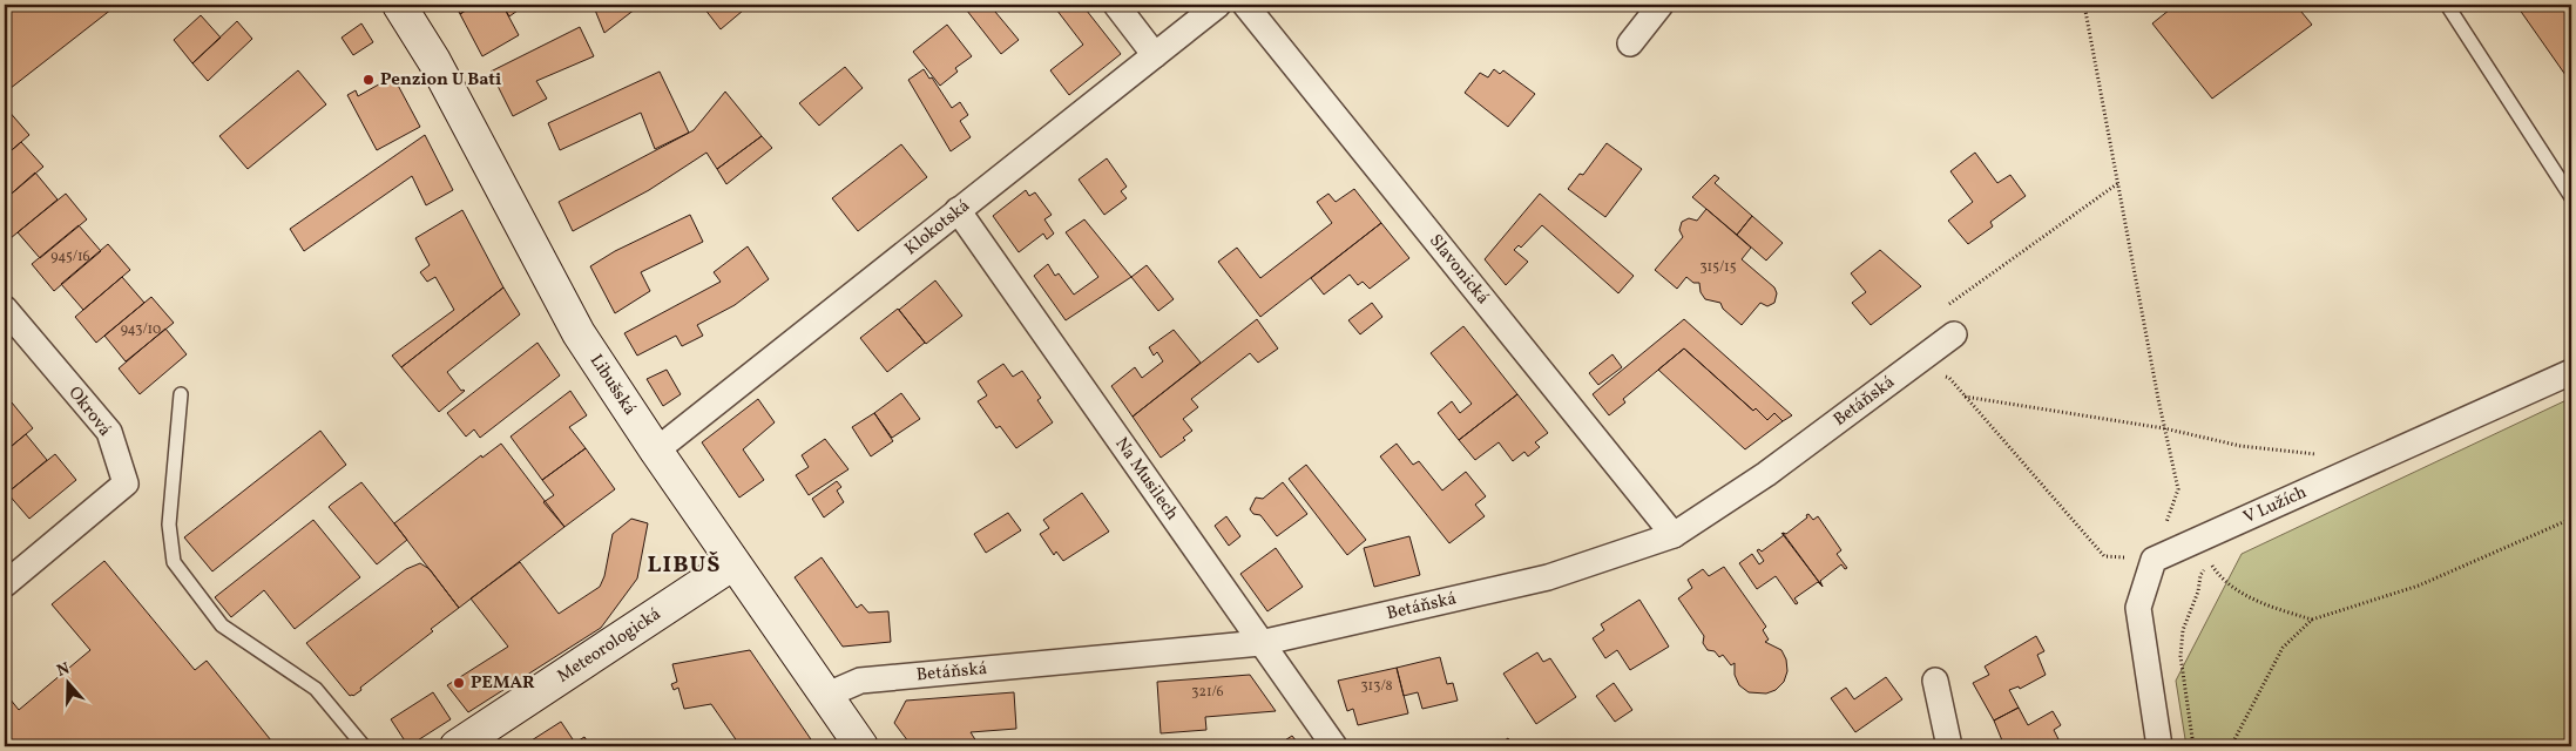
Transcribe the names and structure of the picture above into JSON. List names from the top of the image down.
{
  "streets": {
    "street": [
      "Klokotská",
      "Slavonická",
      "Libušská",
      "Betáňská",
      "Okrová",
      "Na Musilech",
      "V Lužích",
      "Meteorologická"
    ]
  },
  "crossings": [
    ["Klokotská", "Libušská"],
    ["Klokotská", "Na Musilech"],
    ["Slavonická", "Betáňská"],
    ["Libušská", "Betáňská"],
    ["Libušská", "Meteorologická"],
    ["Betáňská", "Na Musilech"]
  ],
  "districts": ["LIBUŠ"],
  "places": ["Penzion U Bati", "PEMAR"],
  "house_numbers": [
    "945/16",
    "315/15",
    "943/10",
    "313/8",
    "321/6"
  ],
  "north": "top"
}
